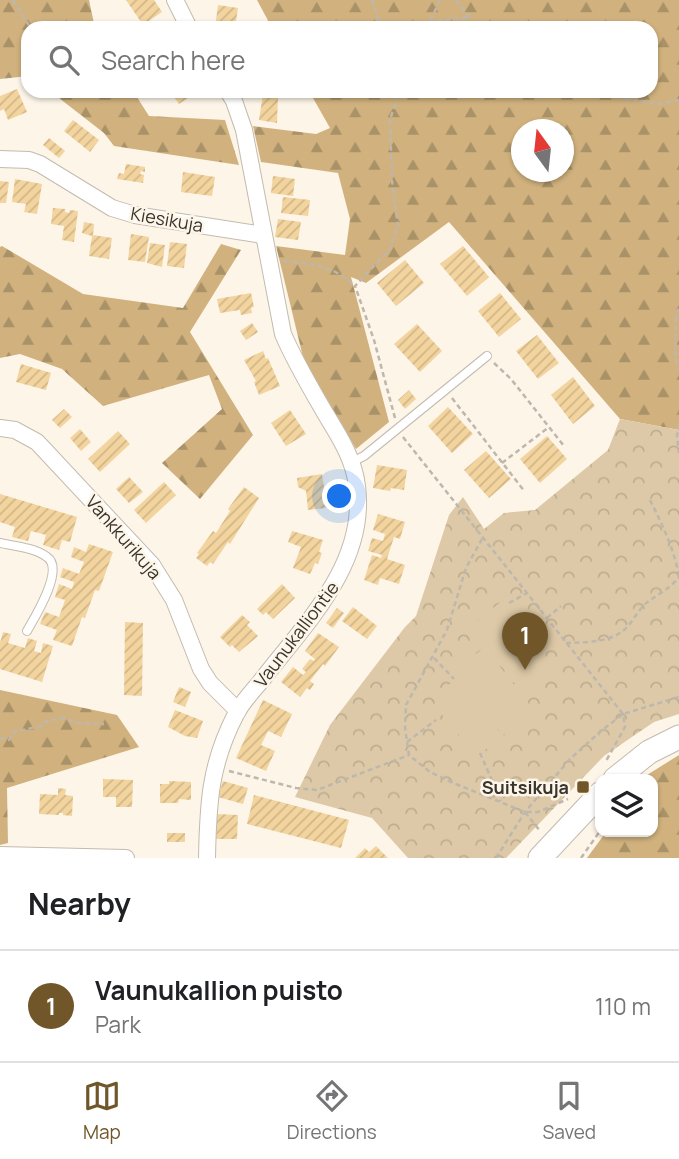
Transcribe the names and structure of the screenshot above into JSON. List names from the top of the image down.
{
  "streets": {
    "street": ["Kiesikuja", "Vankkurikuja", "Vaunukalliontie"]
  },
  "crossings": [
    ["Kiesikuja", "Vaunukalliontie"],
    ["Vankkurikuja", "Vaunukalliontie"]
  ],
  "places": {
    "transit": ["Suitsikuja"]
  },
  "north": "top",
  "page": {
    "search": "Search here",
    "pins": "1",
    "heading": "Nearby",
    "list": [
      {
        "mark": "1",
        "name": "Vaunukallion puisto",
        "note": "Park",
        "value": "110 m"
      }
    ],
    "nav": ["Map", "Directions", "Saved"]
  }
}
